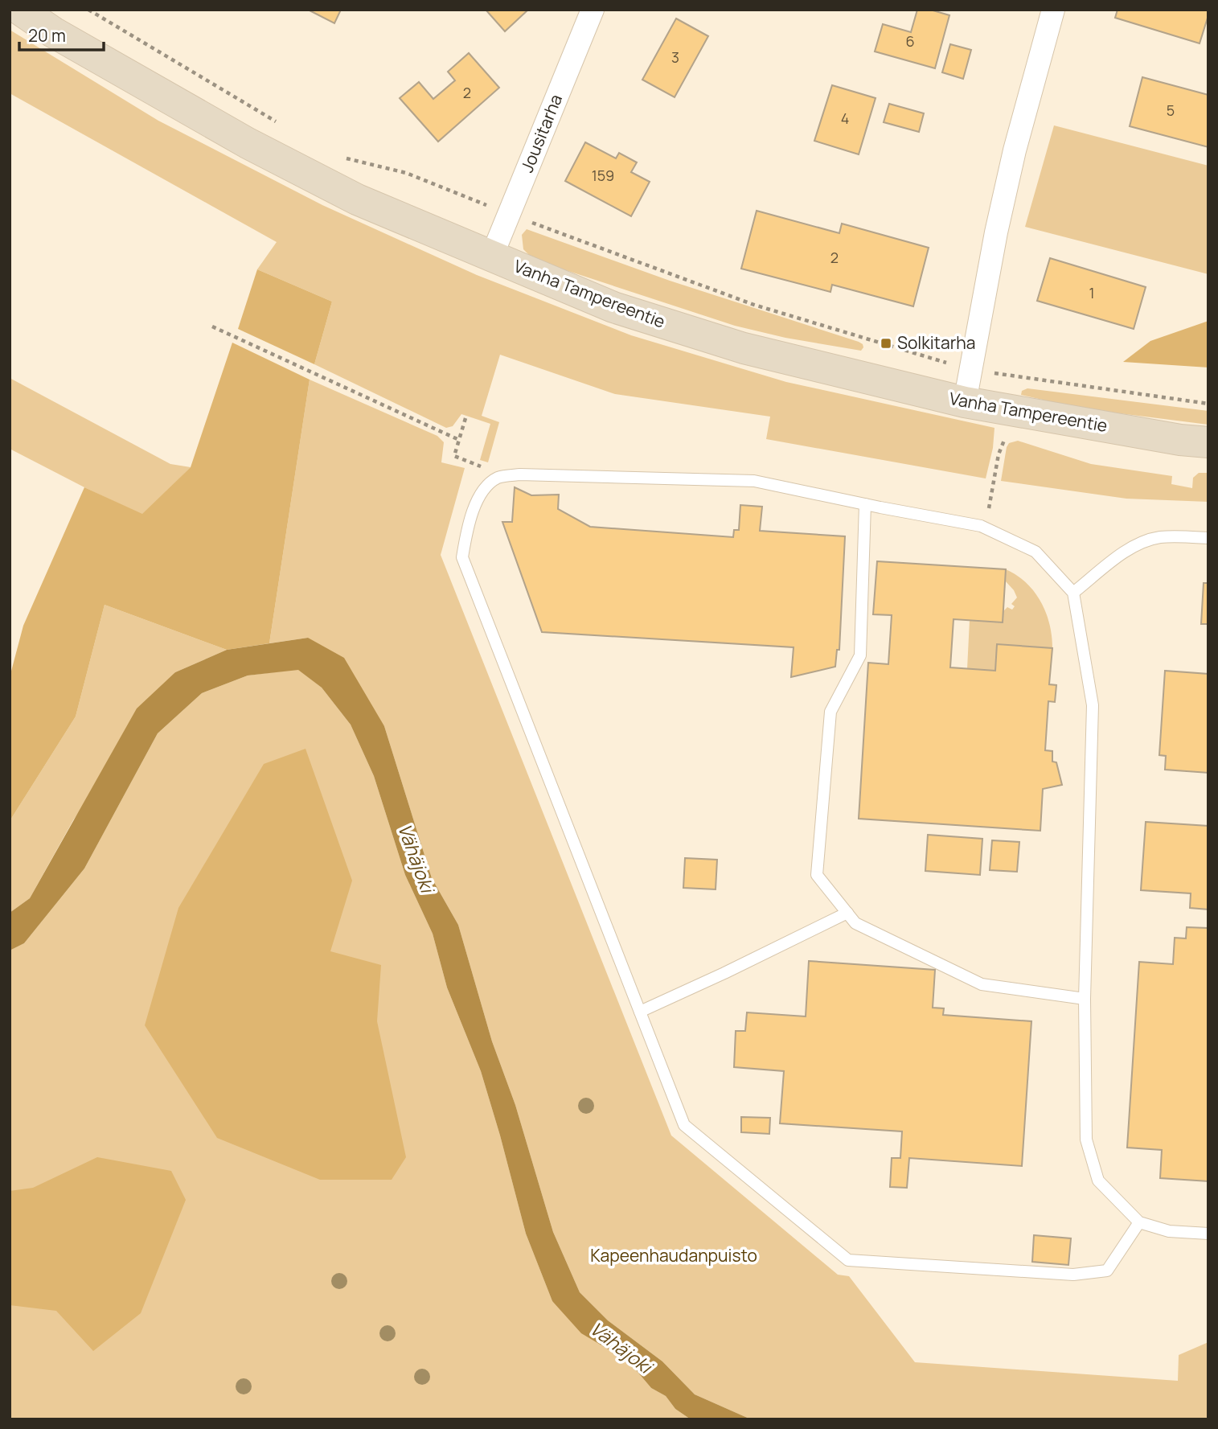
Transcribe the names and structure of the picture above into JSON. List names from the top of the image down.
{
  "streets": {
    "main road": ["Vanha Tampereentie"],
    "street": ["Jousitarha"]
  },
  "crossings": [
    ["Jousitarha", "Vanha Tampereentie"]
  ],
  "water": ["Vähäjoki"],
  "parks": ["Kapeenhaudanpuisto"],
  "places": {
    "transit": ["Solkitarha"]
  },
  "house_numbers": [
    "6",
    "3",
    "2",
    "5",
    "4",
    "159",
    "2",
    "1"
  ],
  "scale_bar": "20 m"
}
